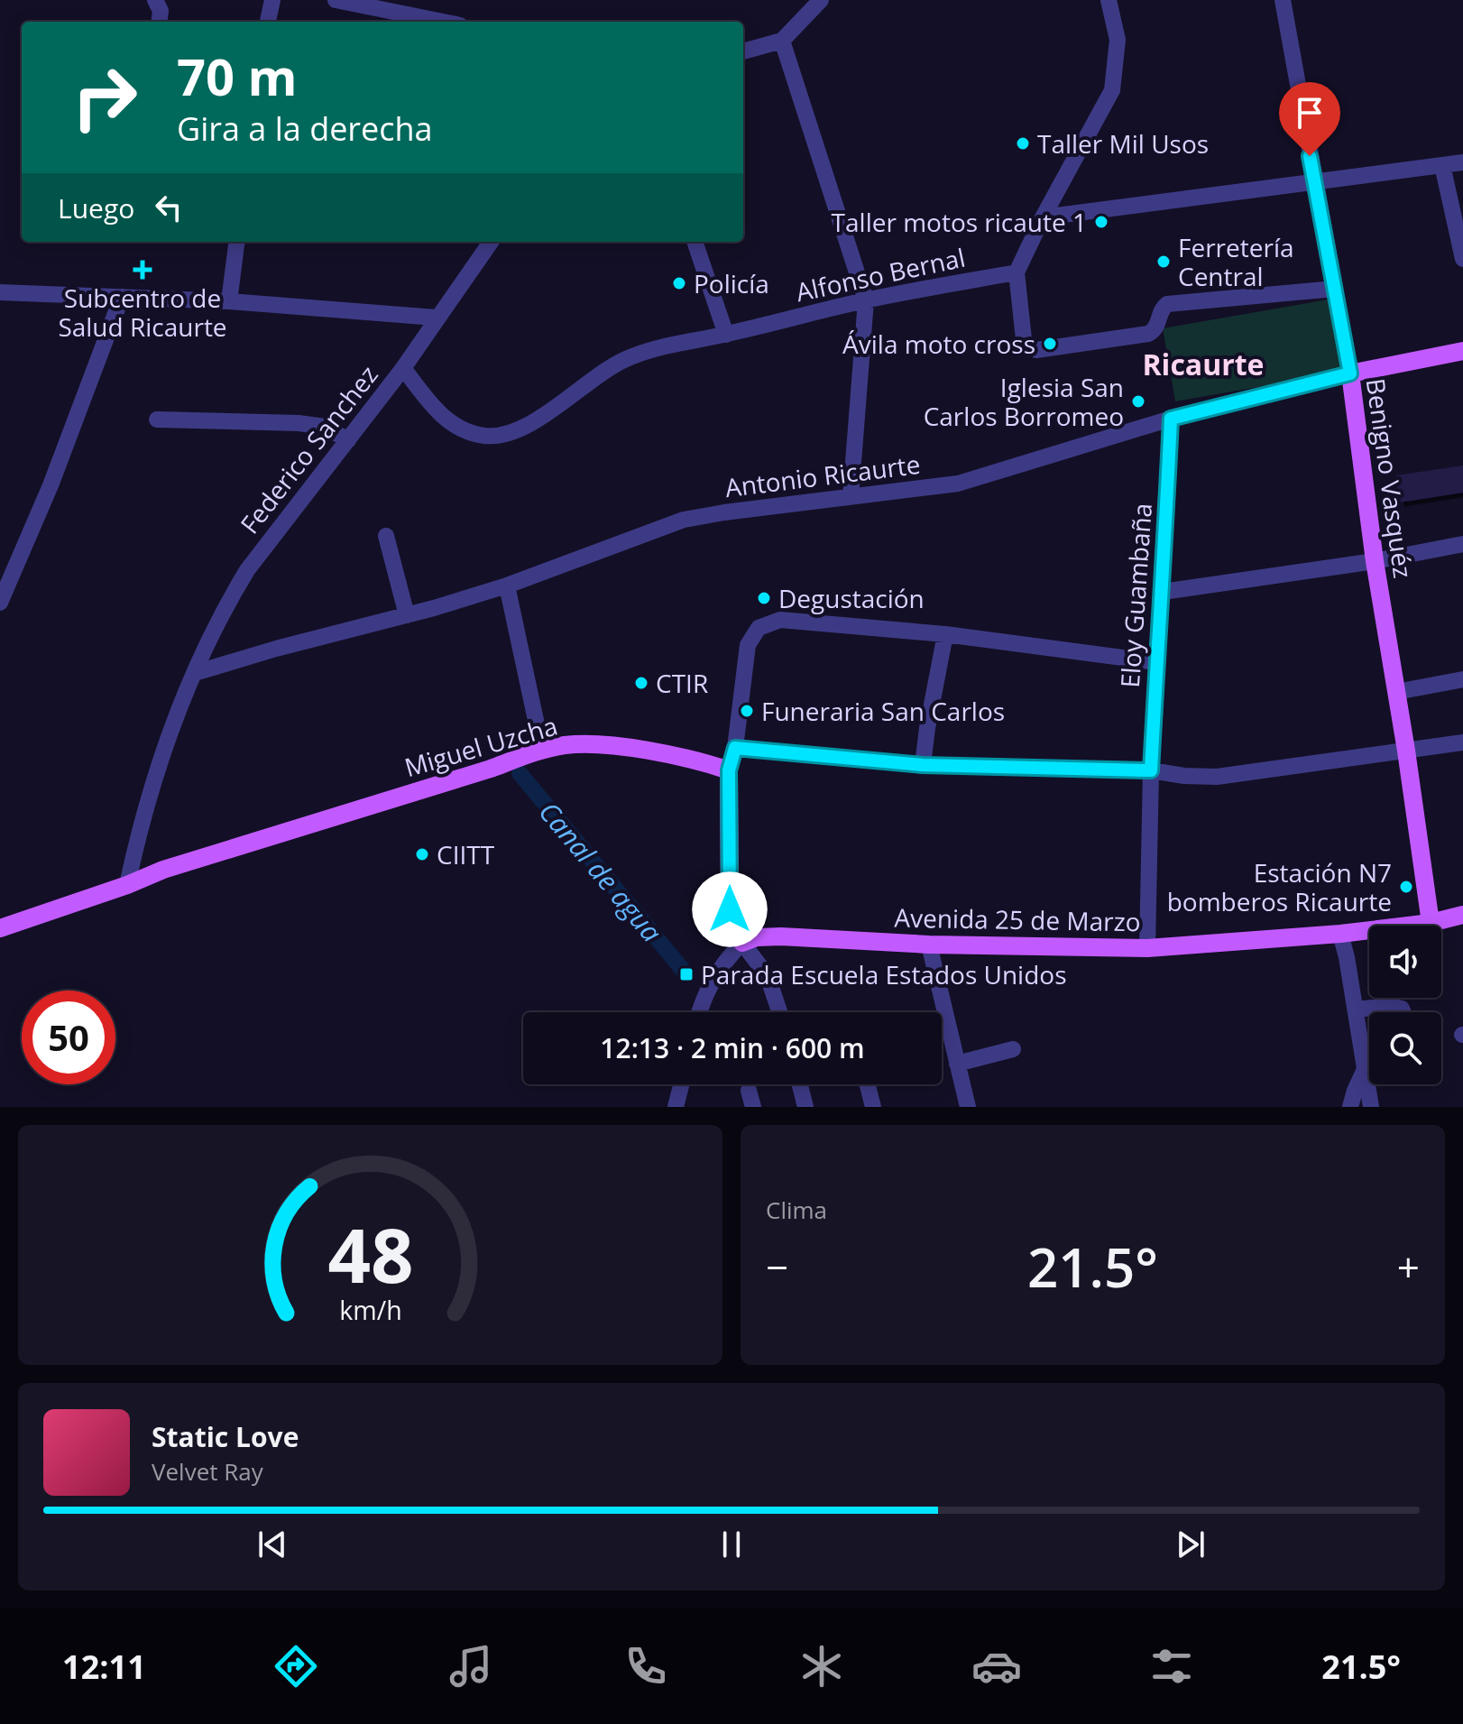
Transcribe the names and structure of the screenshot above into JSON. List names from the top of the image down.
{
  "streets": {
    "main road": [
      "Antonio Ricaurte",
      "Benigno Vasquéz",
      "Miguel Uzcha",
      "Avenida 25 de Marzo"
    ],
    "street": ["Alfonso Bernal", "Federico Sanchez", "Eloy Guambaña"]
  },
  "crossings": [
    ["Alfonso Bernal", "Federico Sanchez"],
    ["Federico Sanchez", "Antonio Ricaurte"],
    ["Federico Sanchez", "Miguel Uzcha"],
    ["Antonio Ricaurte", "Benigno Vasquéz"],
    ["Antonio Ricaurte", "Eloy Guambaña"],
    ["Benigno Vasquéz", "Avenida 25 de Marzo"],
    ["Eloy Guambaña", "Avenida 25 de Marzo"]
  ],
  "districts": ["Ricaurte"],
  "water": ["Canal de agua"],
  "places": {
    "other": [
      "Taller Mil Usos",
      "Taller motos ricaute 1",
      "Ferretería Central",
      "Policía",
      "Ávila moto cross",
      "Iglesia San Carlos Borromeo",
      "Degustación",
      "CTIR",
      "Funeraria San Carlos",
      "CIITT",
      "Estación N7 bomberos Ricaurte"
    ],
    "health": ["Subcentro de Salud Ricaurte"],
    "transit": ["Parada Escuela Estados Unidos"]
  },
  "page": {
    "turn": ["70 m", "Gira a la derecha"],
    "then": "Luego",
    "limit": "50",
    "trip": "12:13 · 2 min · 600 m",
    "tile": "Clima",
    "heat": ["−", "21.5°", "+"],
    "song": ["Static Love", "Velvet Ray"],
    "tabs": ["12:11", "21.5°"],
    "gauge": ["48", "km/h"]
  }
}
